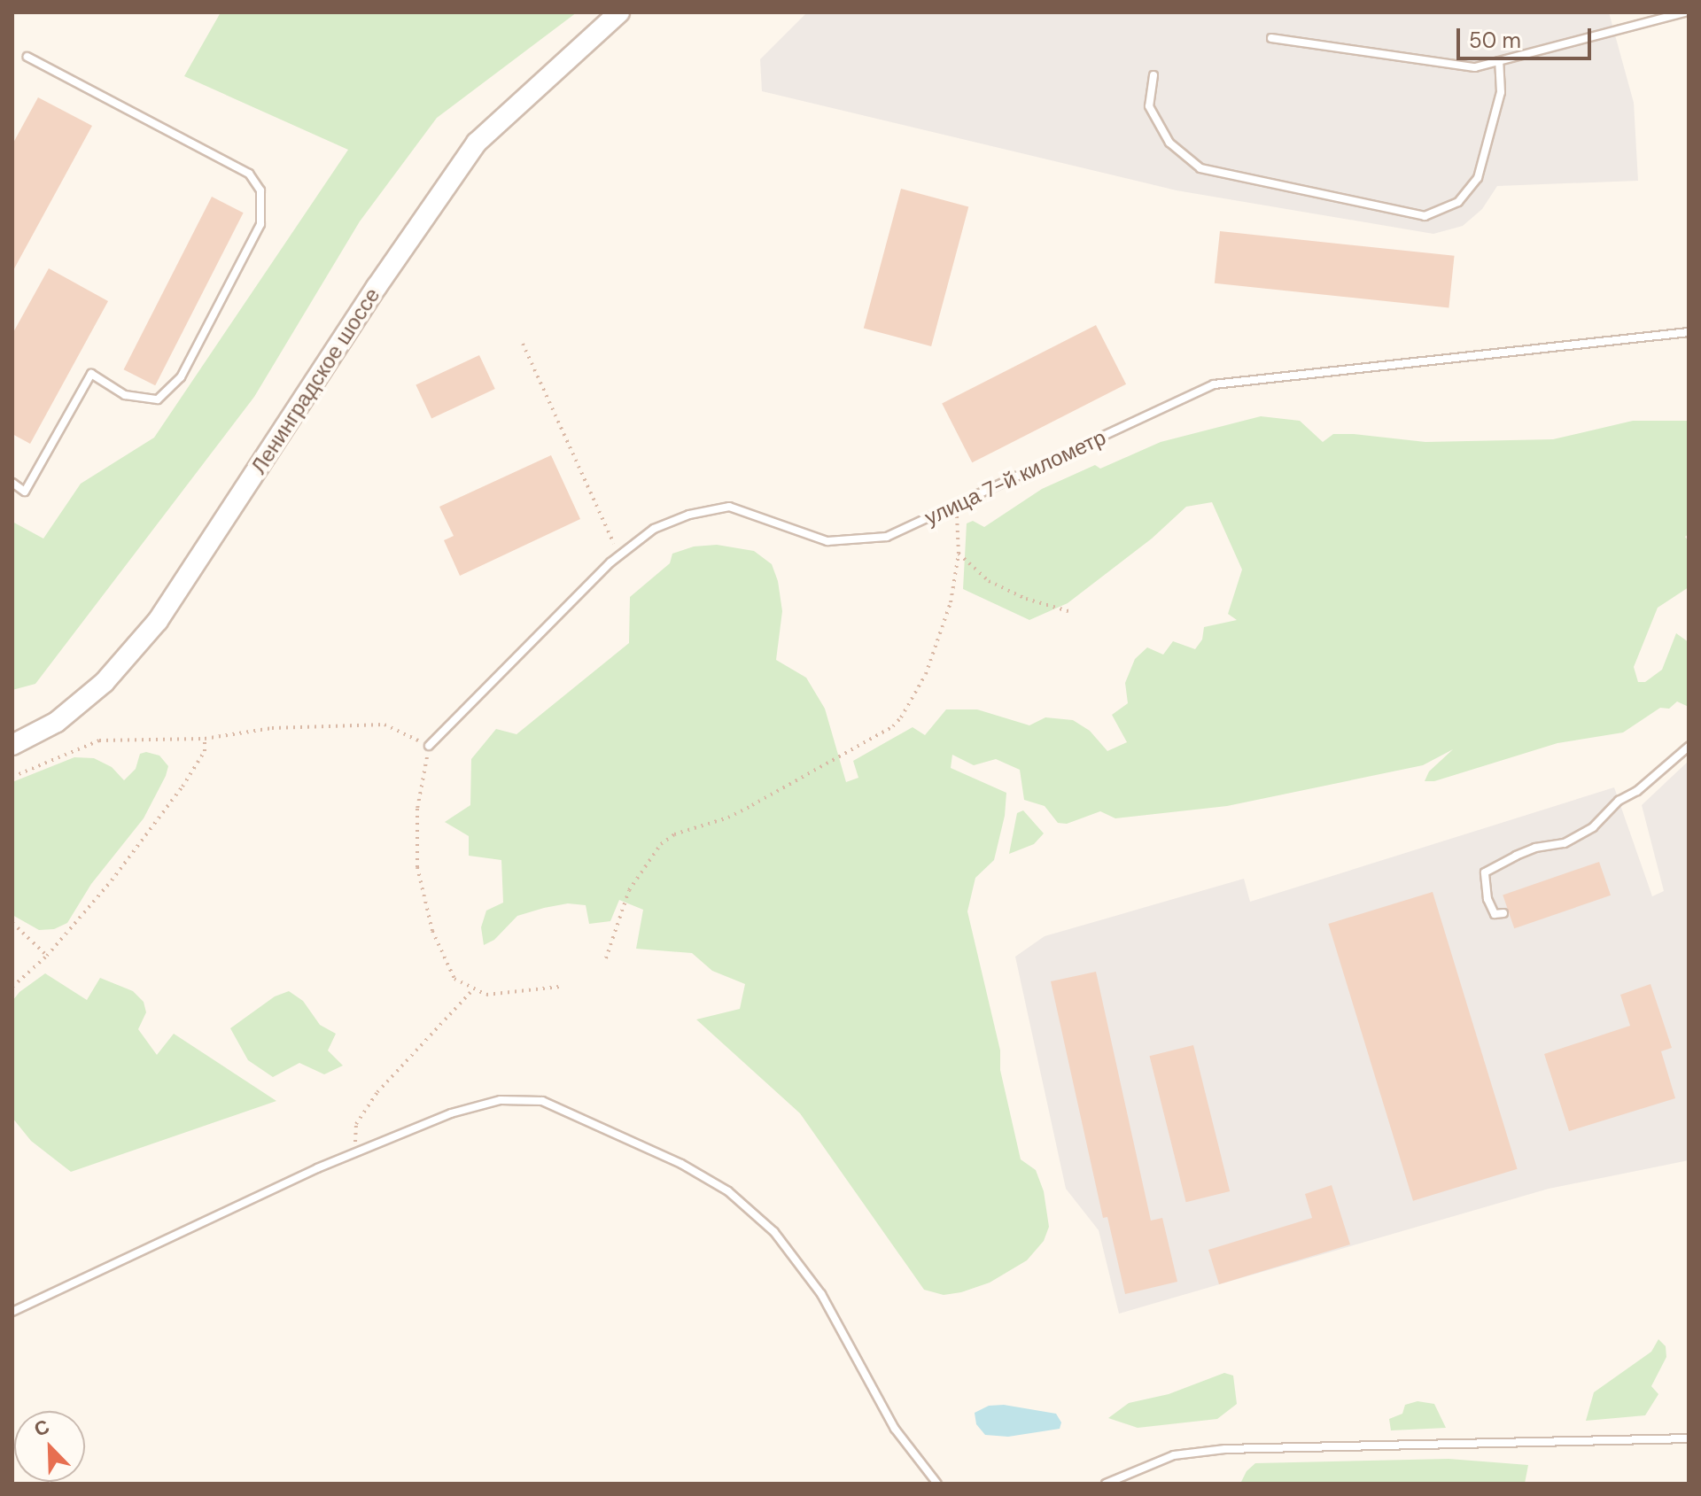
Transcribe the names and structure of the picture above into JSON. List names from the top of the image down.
{
  "streets": {
    "main road": ["Ленинградское шоссе"],
    "lane": ["улица 7-й километр"]
  },
  "scale_bar": "50 m",
  "north": "top left"
}
